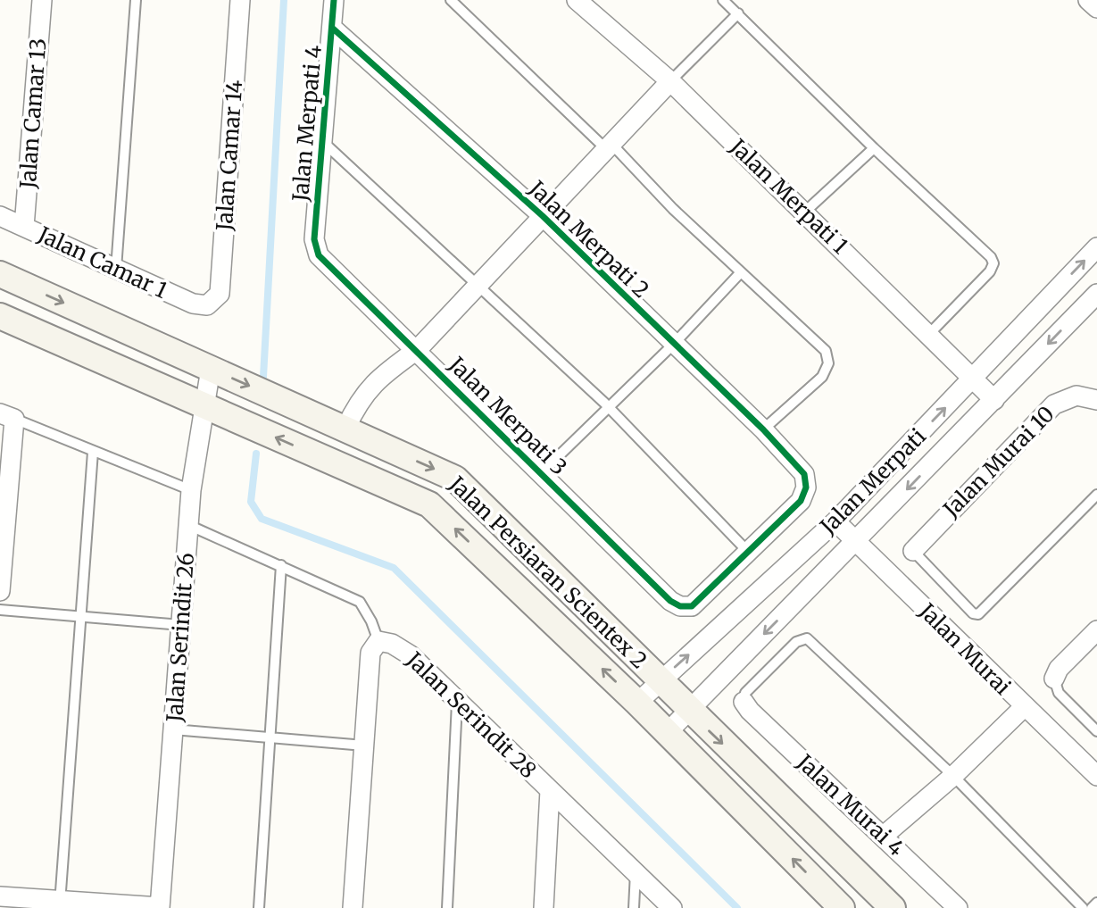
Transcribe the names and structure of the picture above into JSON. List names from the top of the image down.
{
  "streets": {
    "street": [
      "Jalan Camar 13",
      "Jalan Merpati 4",
      "Jalan Camar 14",
      "Jalan Merpati 1",
      "Jalan Merpati 2",
      "Jalan Camar 1",
      "Jalan Merpati 3",
      "Jalan Murai 10",
      "Jalan Merpati",
      "Jalan Persiaran Scientex 2",
      "Jalan Serindit 26",
      "Jalan Murai",
      "Jalan Serindit 28",
      "Jalan Murai 4"
    ]
  },
  "crossings": [
    ["Jalan Camar 13", "Jalan Camar 1"],
    ["Jalan Merpati 4", "Jalan Merpati 2"],
    ["Jalan Merpati 4", "Jalan Merpati 3"],
    ["Jalan Camar 14", "Jalan Camar 1"],
    ["Jalan Merpati 1", "Jalan Merpati"],
    ["Jalan Merpati 2", "Jalan Merpati 3"],
    ["Jalan Merpati", "Jalan Persiaran Scientex 2"],
    ["Jalan Merpati", "Jalan Murai"],
    ["Jalan Persiaran Scientex 2", "Jalan Serindit 26"]
  ]
}
